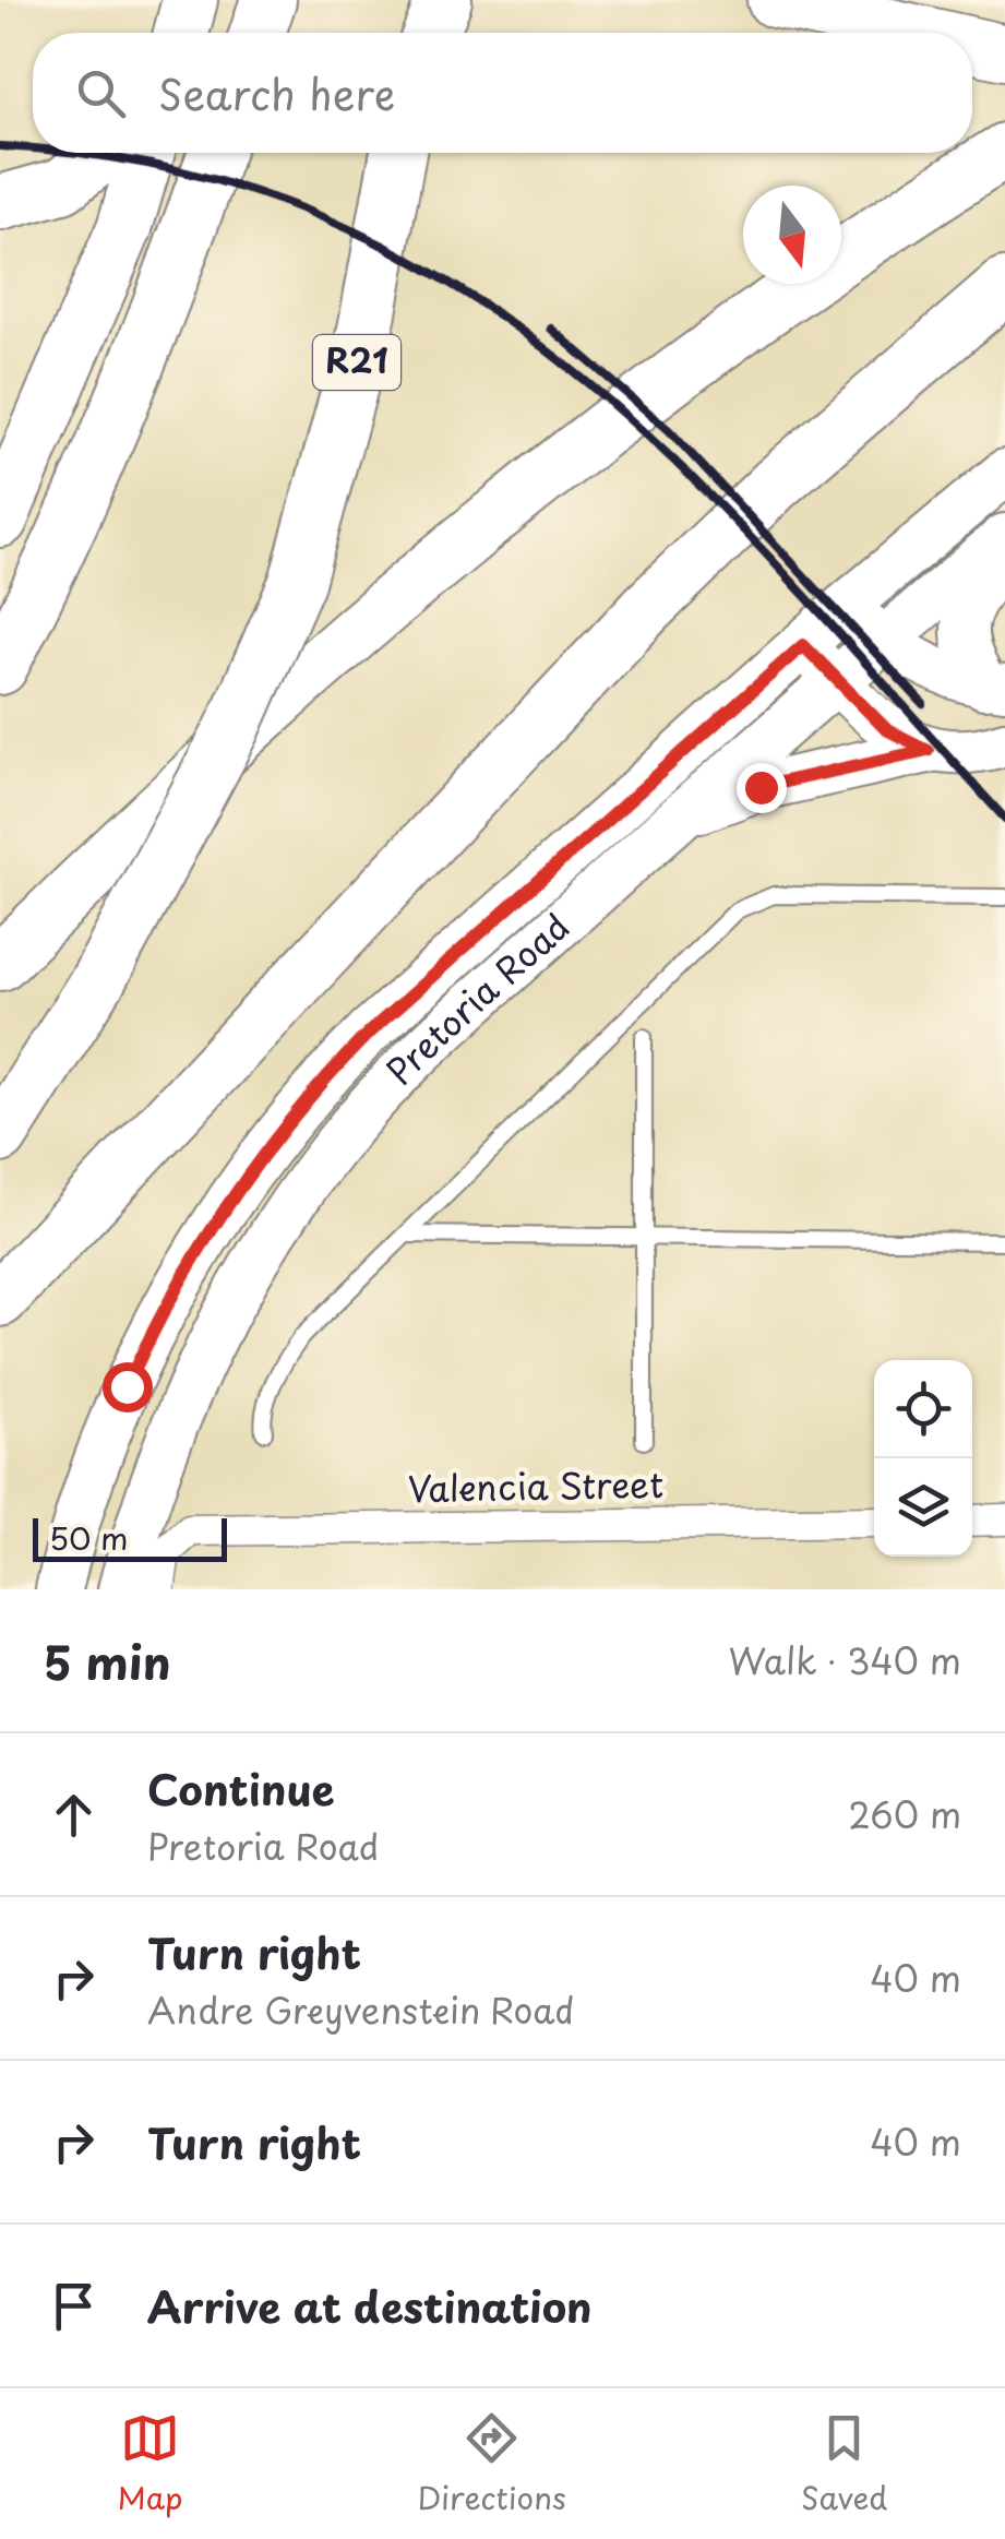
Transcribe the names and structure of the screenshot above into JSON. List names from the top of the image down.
{
  "streets": {
    "highway": ["R21"],
    "main road": ["Pretoria Road"],
    "street": ["Valencia Street"]
  },
  "scale_bar": "50 m",
  "north": "bottom",
  "page": {
    "search": "Search here",
    "scale": "50 m",
    "heading": ["5 min", "Walk · 340 m"],
    "list": [
      ["Continue", "Pretoria Road", "260 m"],
      ["Turn right", "Andre Greyvenstein Road", "40 m"],
      ["Turn right", "40 m"],
      "Arrive at destination"
    ],
    "nav": ["Map", "Directions", "Saved"]
  }
}
